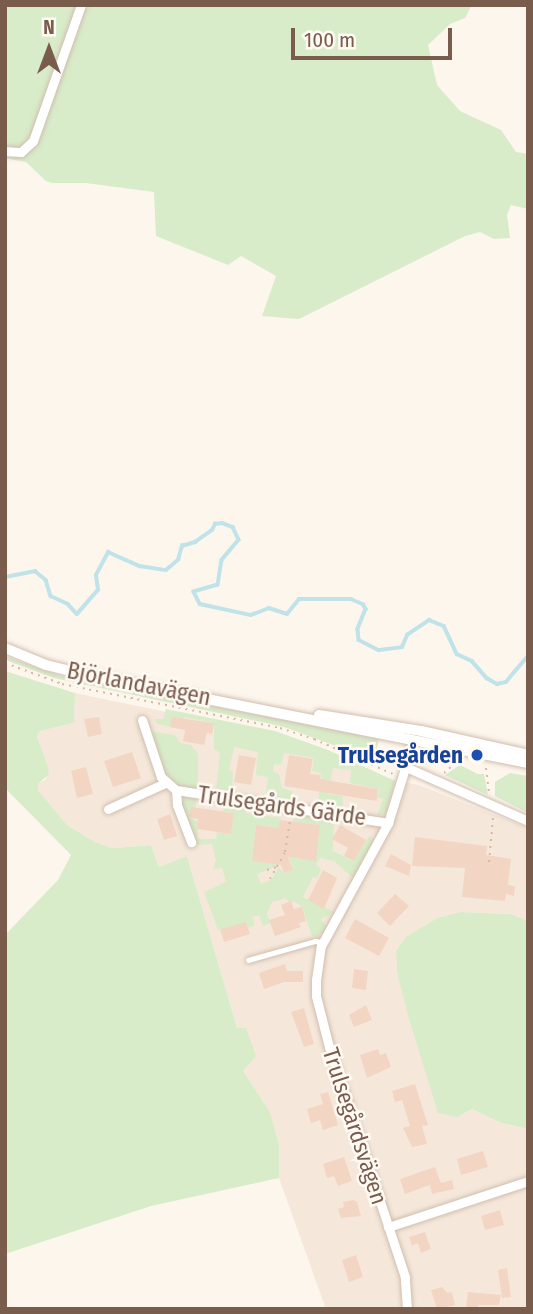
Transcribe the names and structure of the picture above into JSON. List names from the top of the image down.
{
  "streets": {
    "street": ["Björlandavägen", "Trulsegårds Gärde", "Trulsegårdsvägen"]
  },
  "crossings": [
    ["Björlandavägen", "Trulsegårdsvägen"],
    ["Trulsegårds Gärde", "Trulsegårdsvägen"]
  ],
  "places": ["Trulsegården"],
  "scale_bar": "100 m",
  "north": "top"
}
